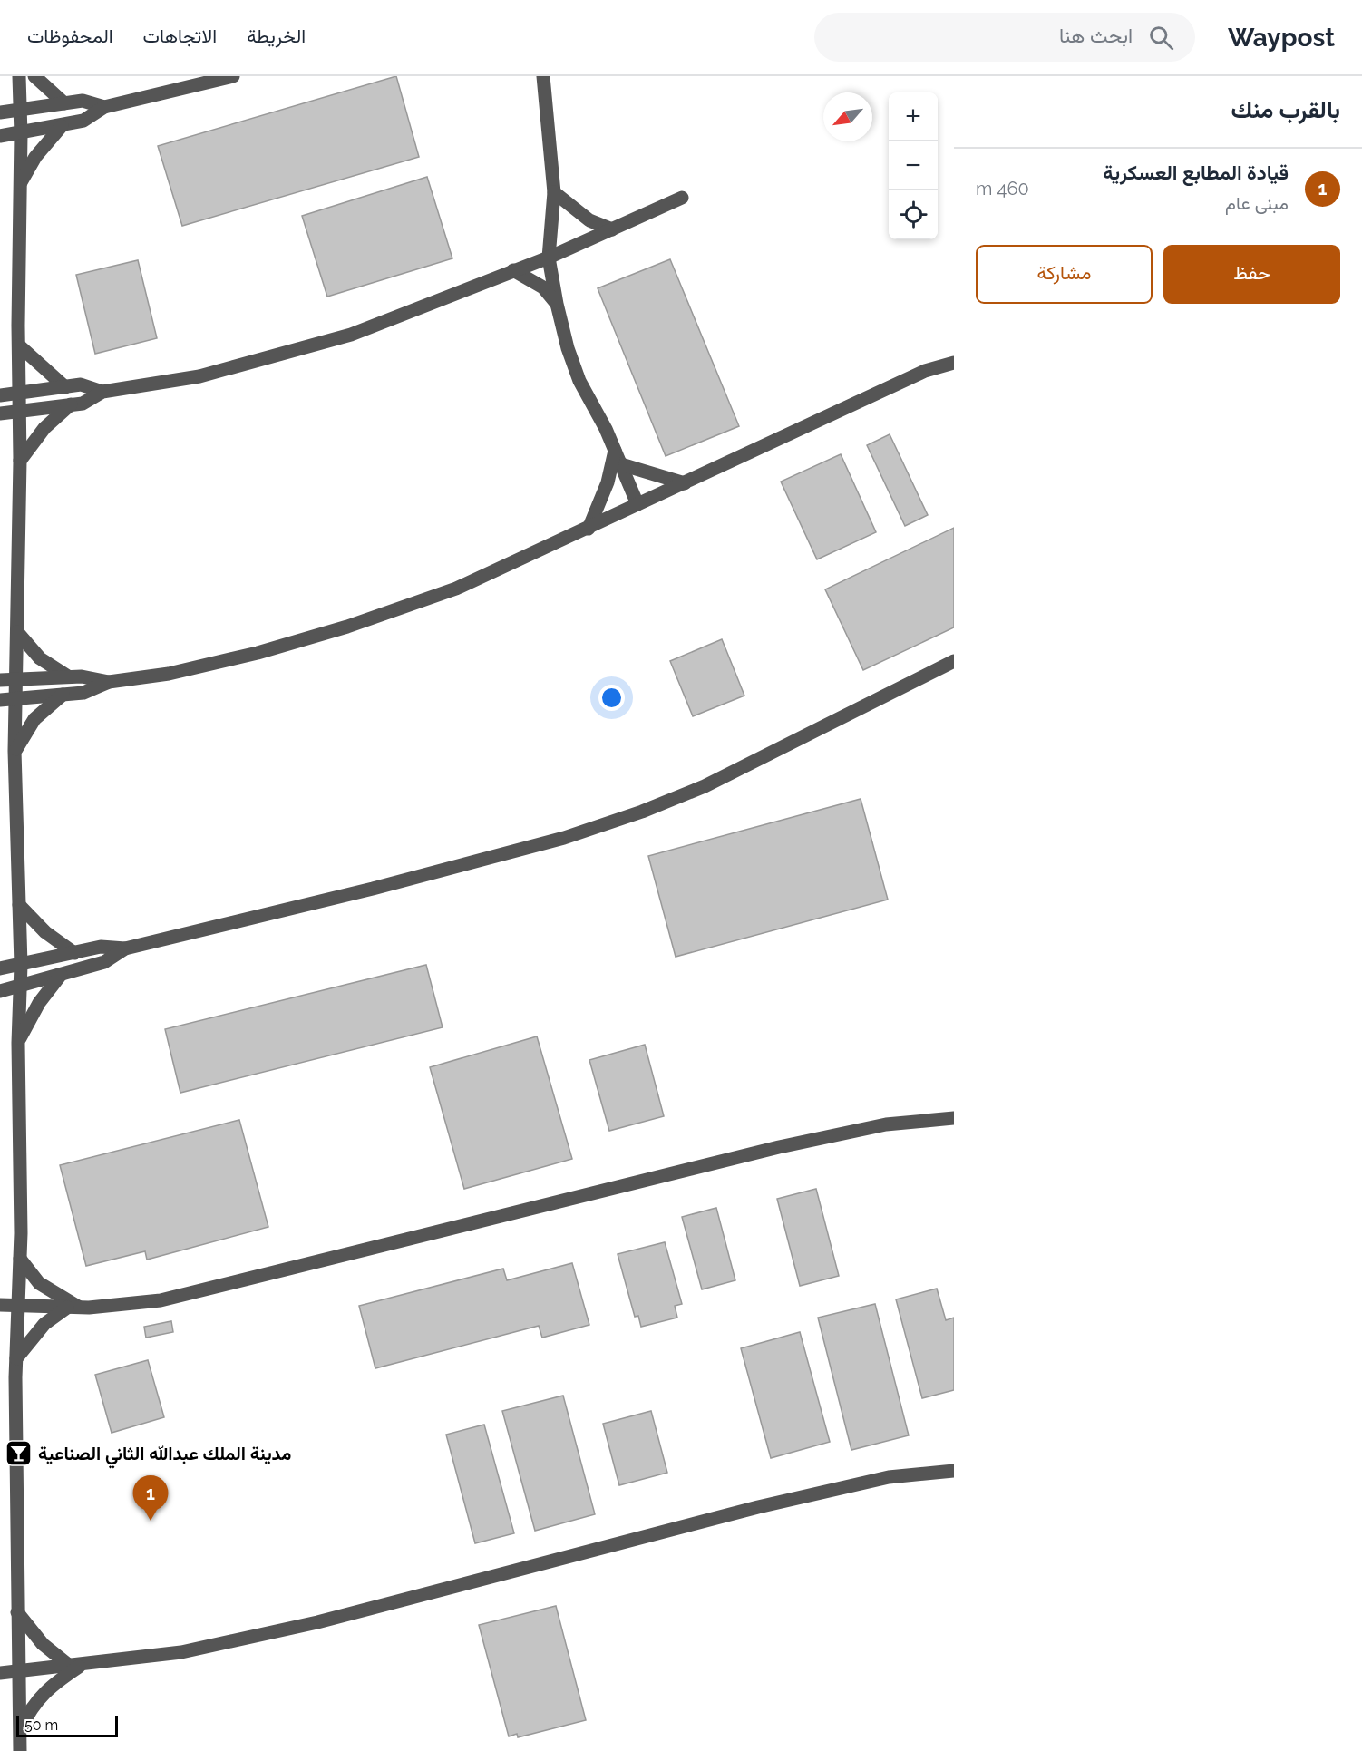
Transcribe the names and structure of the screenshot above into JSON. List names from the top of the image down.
{
  "places": {
    "bar": ["مدينة الملك عبدالله الثاني الصناعية"]
  },
  "scale_bar": "50 m",
  "north": "bottom left",
  "page": {
    "header": "Waypost",
    "search": "ابحث هنا",
    "nav": ["الخريطة", "الاتجاهات", "المحفوظات"],
    "heading": "بالقرب منك",
    "map_buttons": ["+", "−"],
    "list": [
      {
        "mark": "1",
        "name": "قيادة المطابع العسكرية",
        "note": "مبنى عام",
        "value": "460 m"
      }
    ],
    "buttons": ["حفظ", "مشاركة"],
    "pins": "1",
    "scale": "50 m"
  }
}
